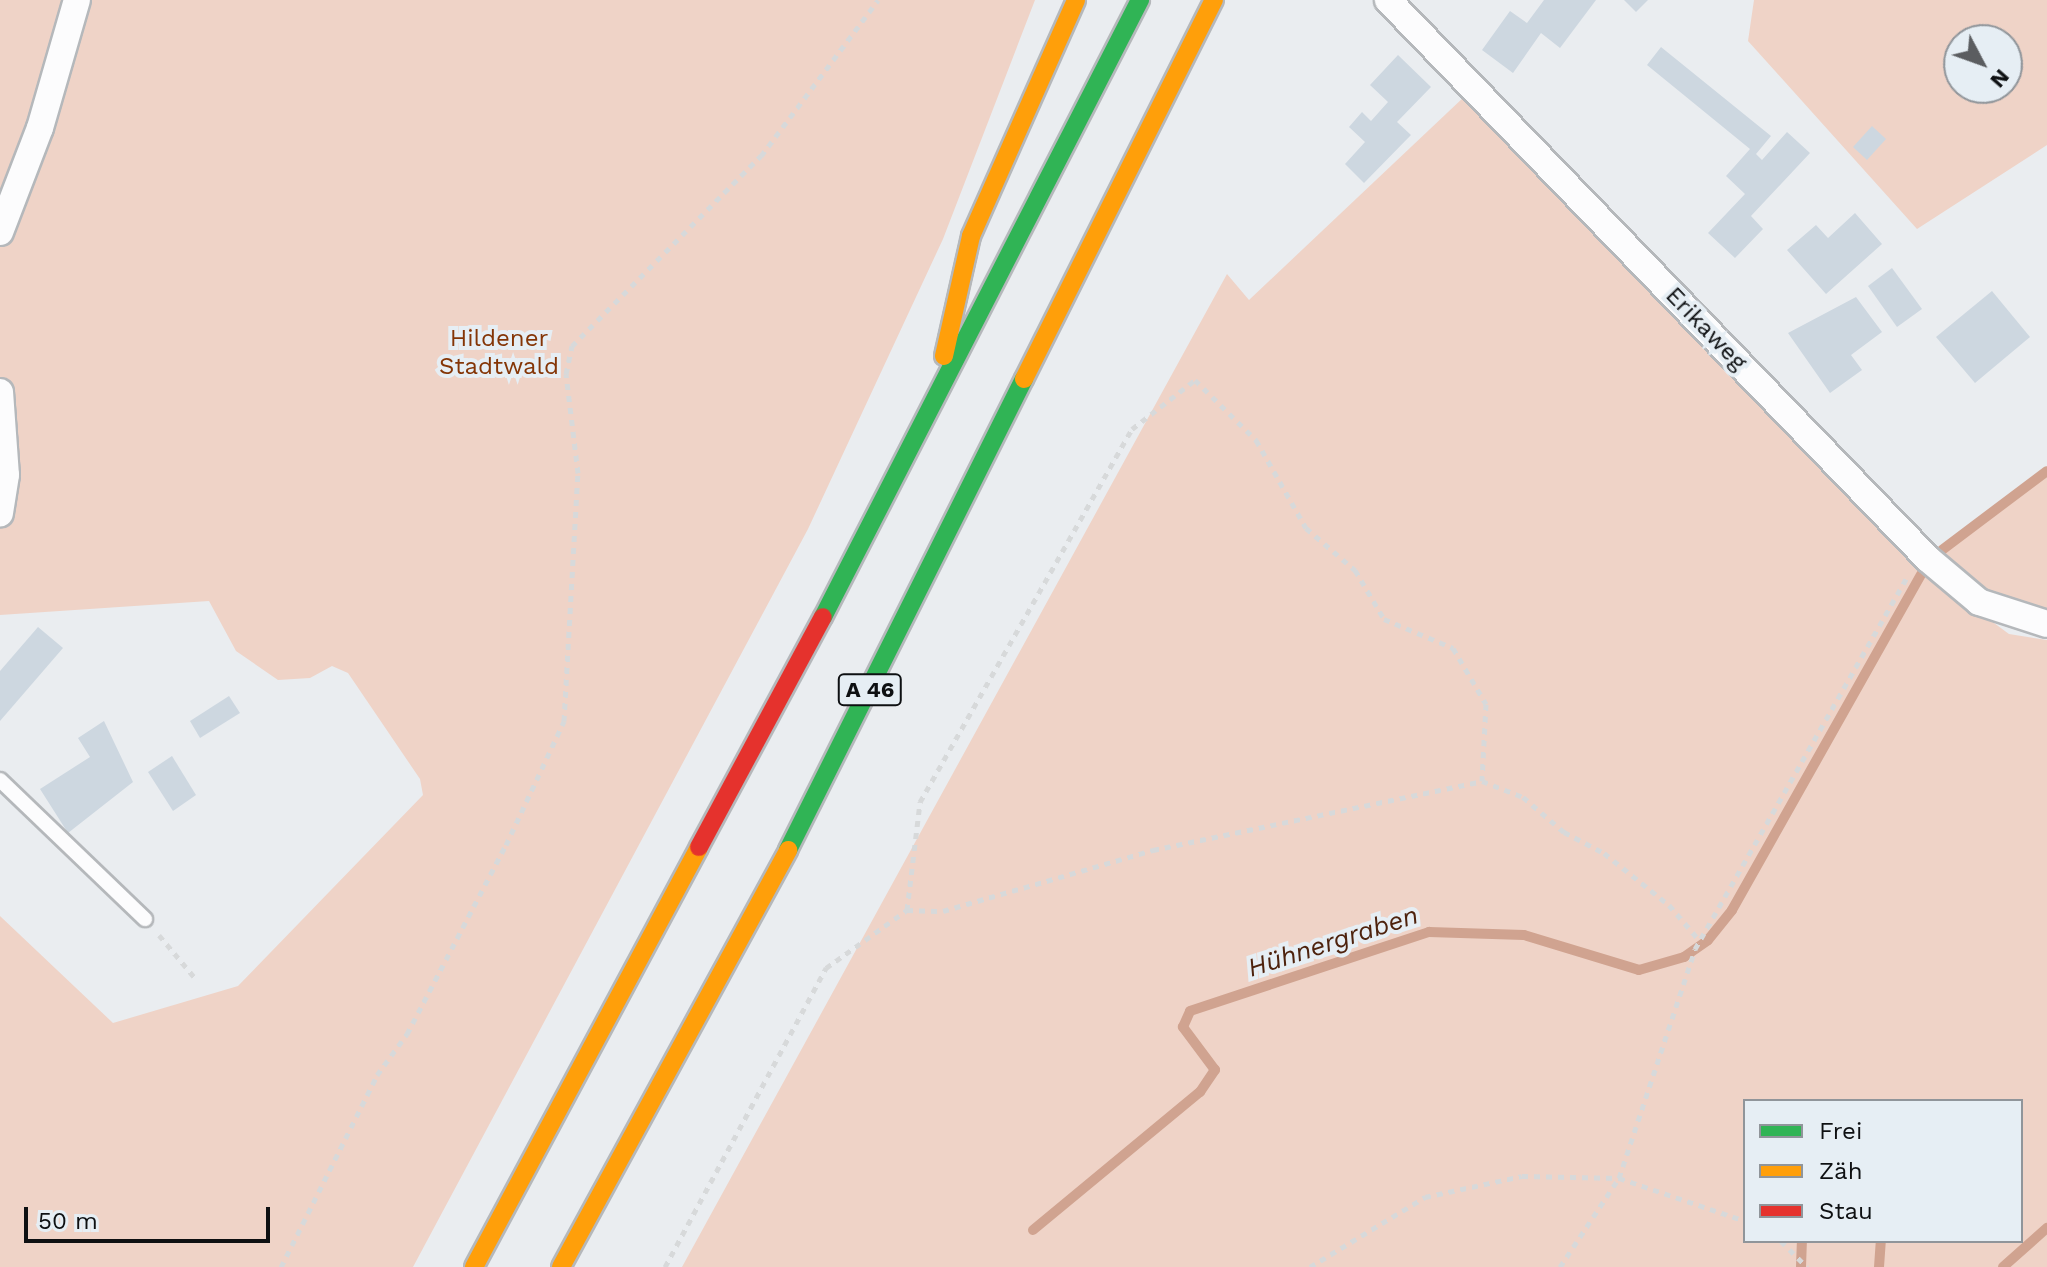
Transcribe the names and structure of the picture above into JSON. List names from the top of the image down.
{
  "streets": {
    "highway": ["A 46"],
    "street": ["Erikaweg"]
  },
  "water": ["Hühnergraben"],
  "parks": ["Hildener Stadtwald"],
  "legend": ["Frei", "Zäh", "Stau"],
  "scale_bar": "50 m",
  "north": "bottom right"
}
